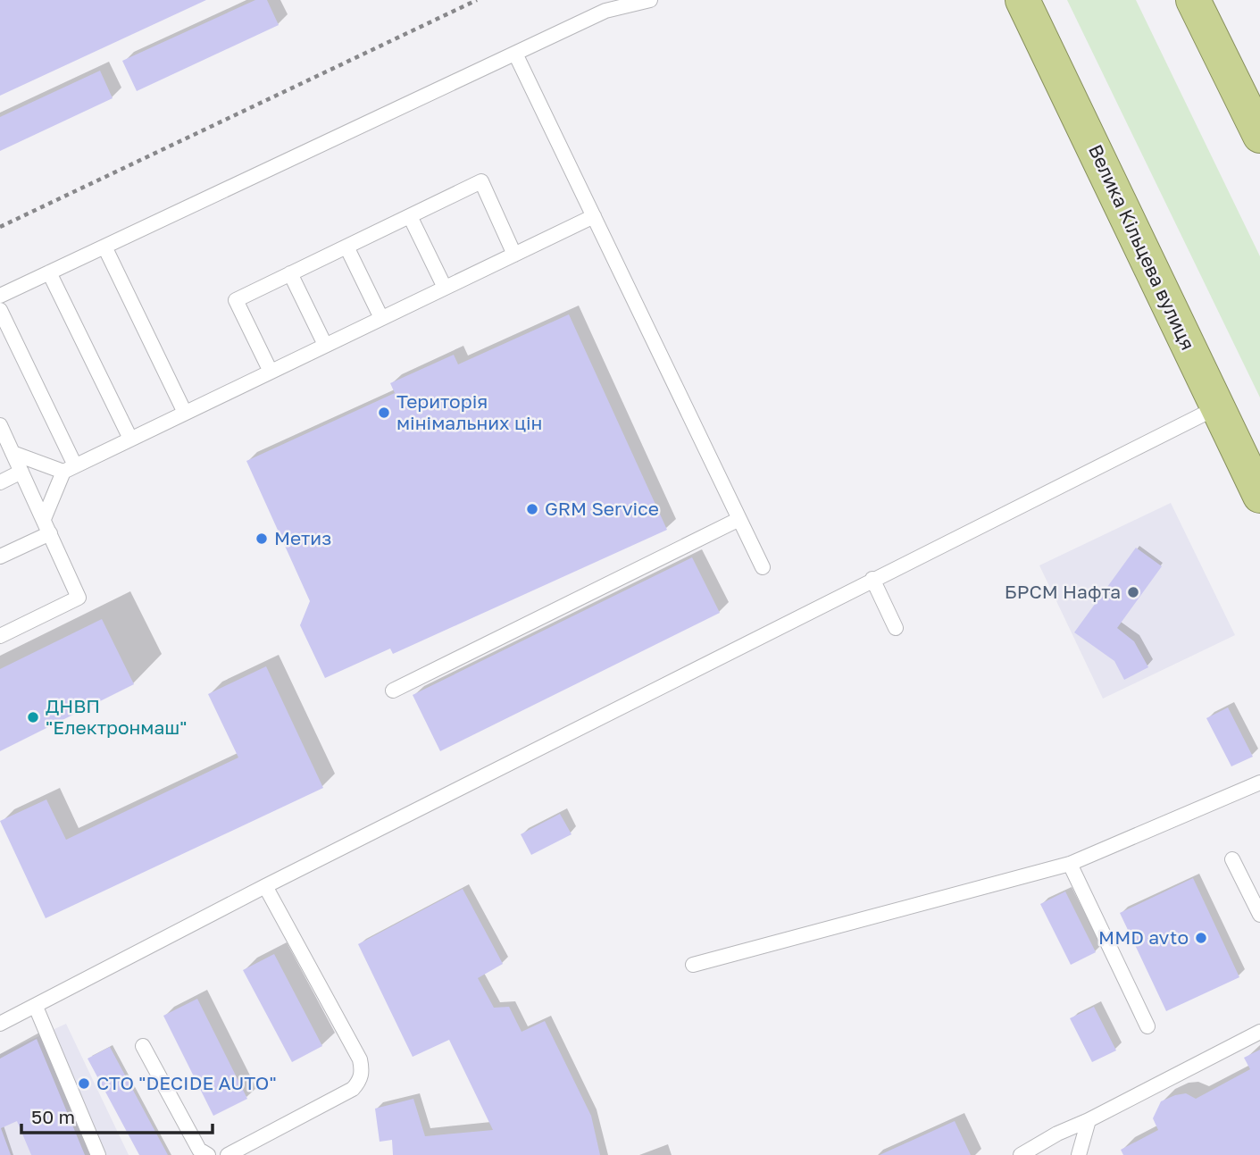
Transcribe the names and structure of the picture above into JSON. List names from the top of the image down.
{
  "streets": {
    "highway": ["Велика Кільцева вулиця"]
  },
  "places": [
    "Територія мінімальних цін",
    "GRM Service",
    "Метиз",
    "БРСМ Нафта",
    "ДНВП \"Електронмаш\"",
    "MMD avto",
    "СТО \"DECIDE AUTO\""
  ],
  "scale_bar": "50 m"
}
